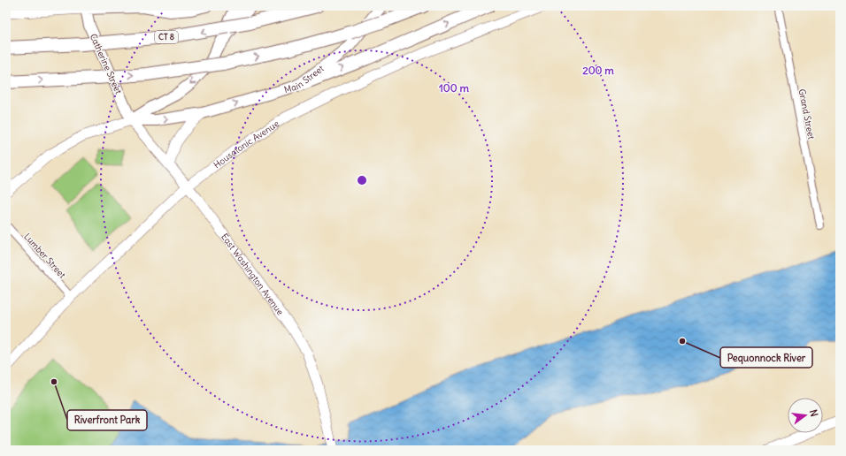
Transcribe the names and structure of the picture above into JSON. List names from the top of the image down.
{
  "streets": {
    "highway": ["CT 8"],
    "main road": [
      "Catherine Street",
      "Main Street",
      "Housatonic Avenue",
      "East Washington Avenue"
    ],
    "street": ["Grand Street", "Lumber Street"]
  },
  "crossings": [
    ["Catherine Street", "Main Street"],
    ["Catherine Street", "East Washington Avenue"],
    ["Main Street", "East Washington Avenue"],
    ["Housatonic Avenue", "Lumber Street"],
    ["Housatonic Avenue", "East Washington Avenue"]
  ],
  "places": ["Pequonnock River", "Riverfront Park"],
  "north": "right",
  "rings": ["200 m", "100 m"]
}
